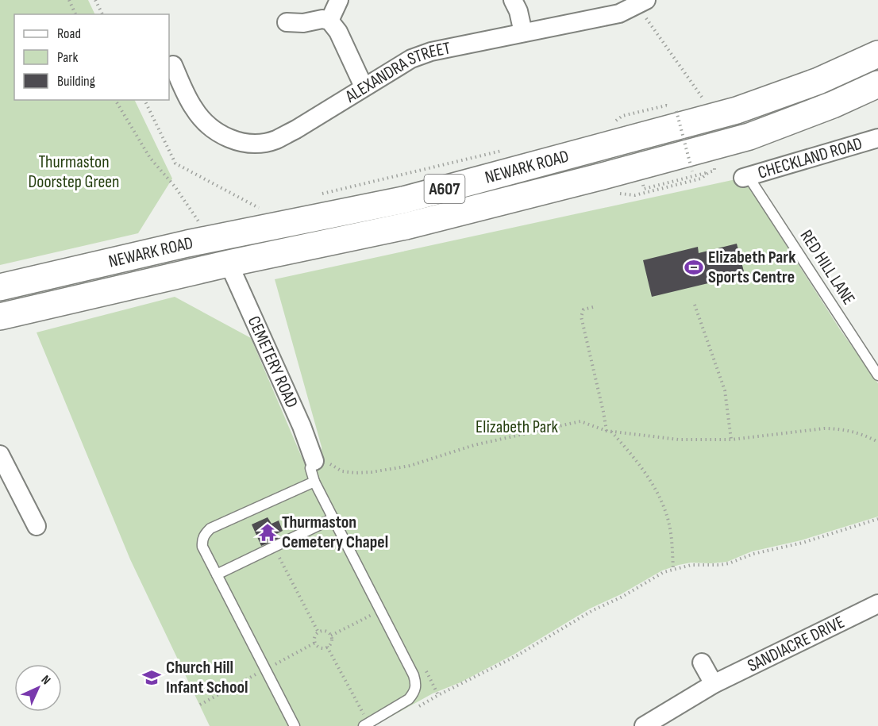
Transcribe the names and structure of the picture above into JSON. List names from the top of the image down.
{
  "streets": {
    "highway": ["NEWARK ROAD", "A607"],
    "street": [
      "ALEXANDRA STREET",
      "CHECKLAND ROAD",
      "CEMETERY ROAD",
      "SANDIACRE DRIVE"
    ],
    "lane": ["RED HILL LANE"]
  },
  "crossings": [
    ["CHECKLAND ROAD", "RED HILL LANE"],
    ["NEWARK ROAD", "CEMETERY ROAD"]
  ],
  "parks": ["Thurmaston Doorstep Green", "Elizabeth Park"],
  "places": {
    "sports": ["Elizabeth Park Sports Centre"],
    "temple": ["Thurmaston Cemetery Chapel"],
    "school or university": ["Church Hill Infant School"]
  },
  "legend": ["Road", "Park", "Building"],
  "north": "top right"
}
